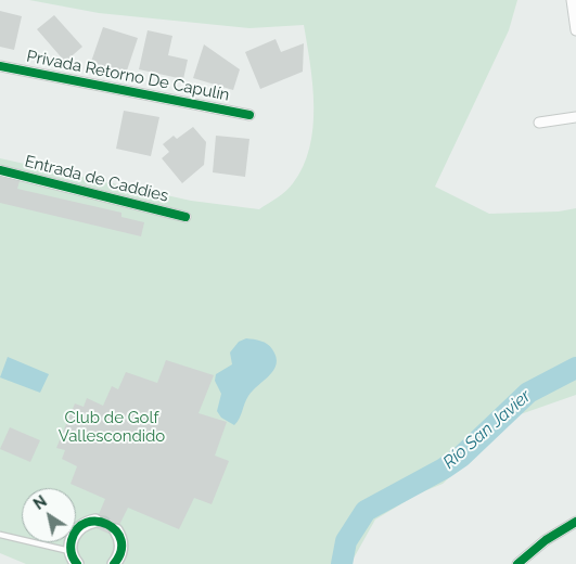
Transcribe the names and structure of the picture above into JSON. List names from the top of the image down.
{
  "streets": {
    "street": ["Privada Retorno De Capulín", "Entrada de Caddies"]
  },
  "water": ["Río San Javier"],
  "parks": ["Club de Golf Vallescondido"],
  "north": "top left"
}
